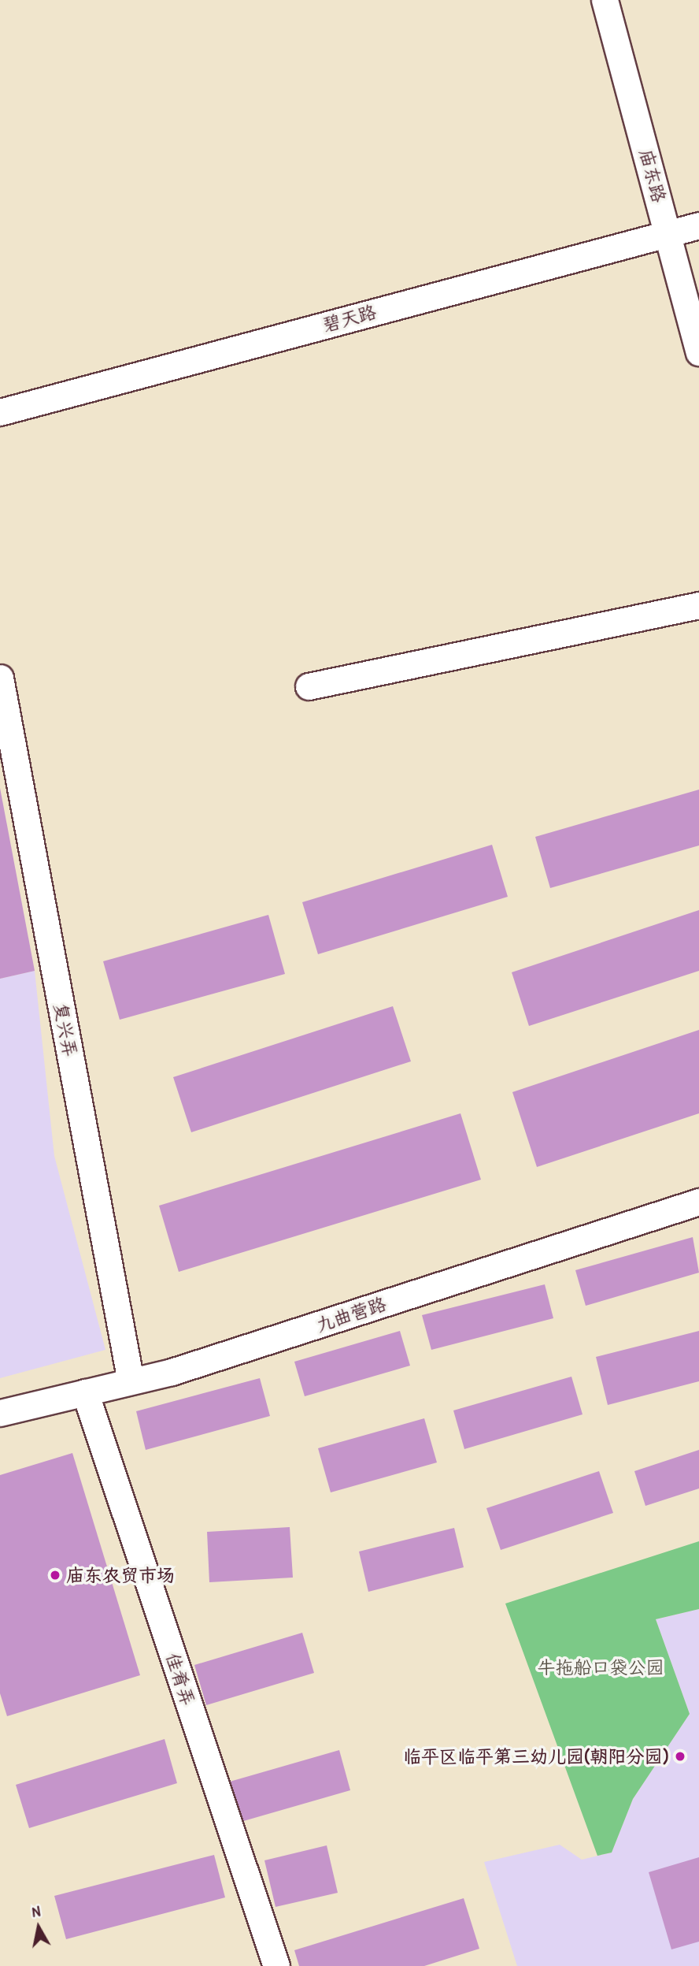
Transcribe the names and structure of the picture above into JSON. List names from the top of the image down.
{
  "streets": {
    "street": [
      "庙东路",
      "碧天路",
      "复兴弄",
      "九曲营路",
      "佳肴弄"
    ]
  },
  "crossings": [
    ["庙东路", "碧天路"],
    ["复兴弄", "九曲营路"],
    ["九曲营路", "佳肴弄"]
  ],
  "parks": ["牛拖船口袋公园"],
  "places": ["庙东农贸市场", "临平区临平第三幼儿园(朝阳分园)"],
  "north": "top"
}
